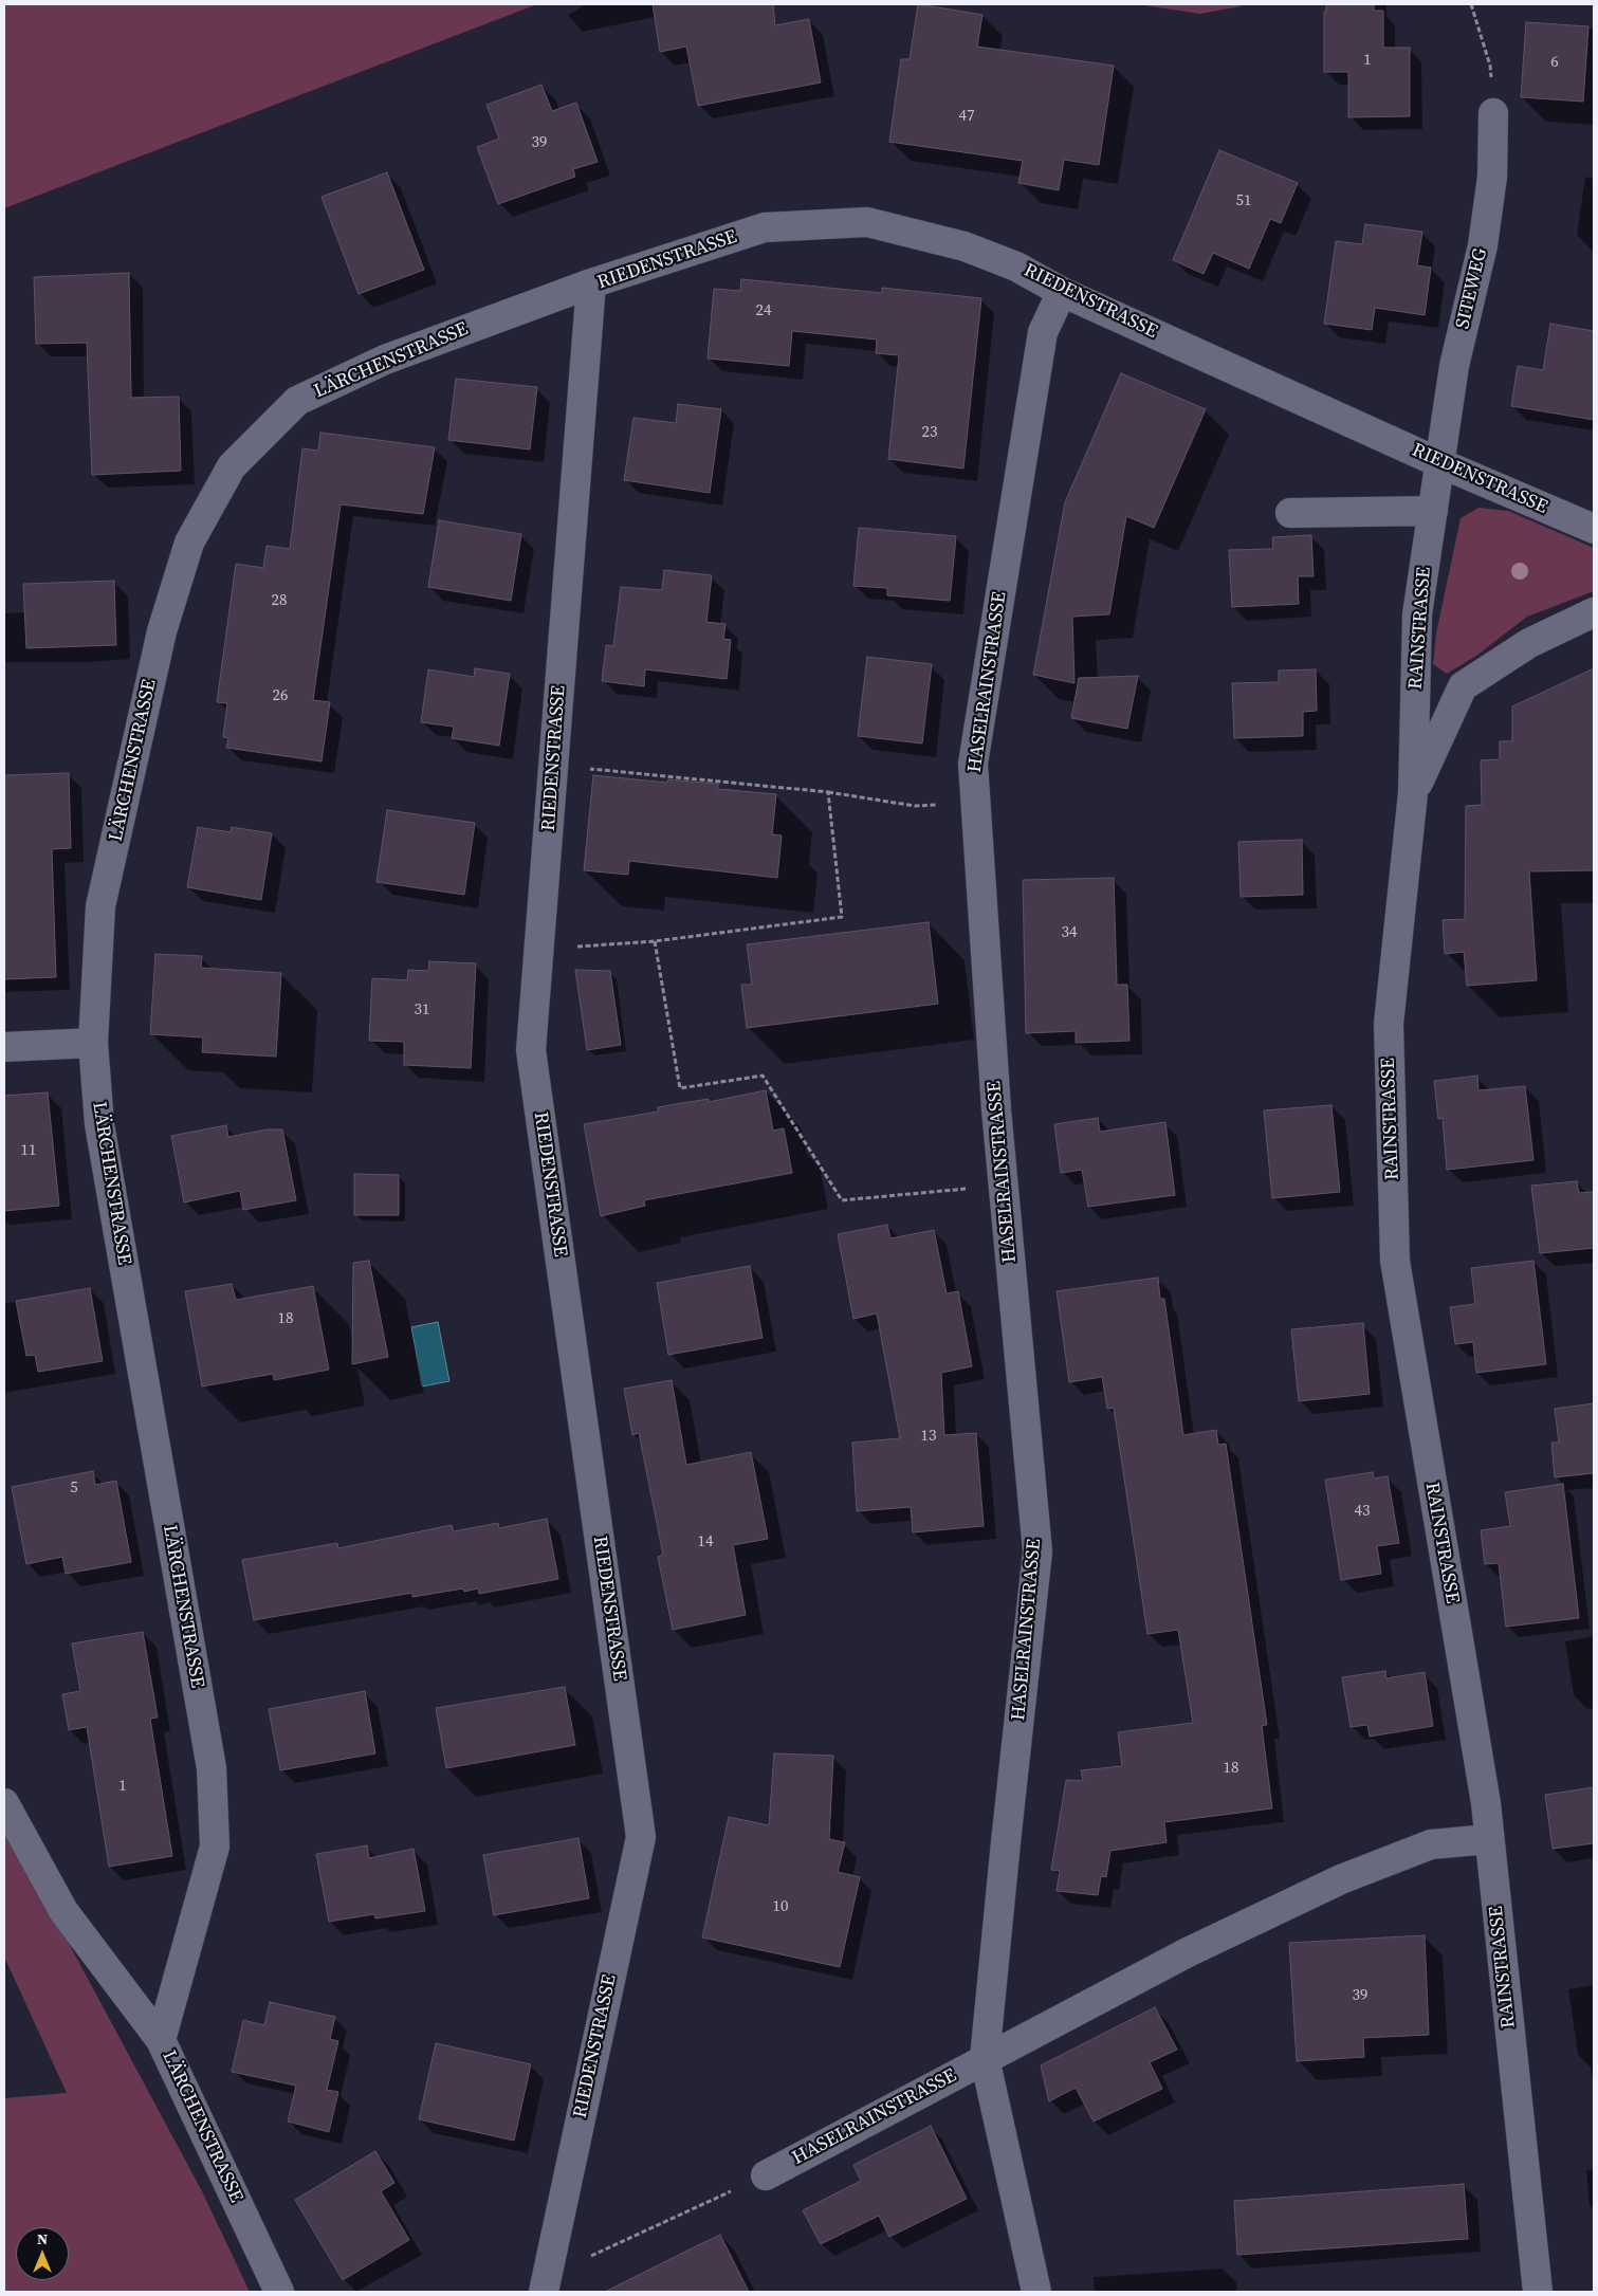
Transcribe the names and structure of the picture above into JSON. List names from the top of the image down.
{
  "streets": {
    "street": [
      "RIEDENSTRASSE",
      "SITEWEG",
      "LÄRCHENSTRASSE",
      "RAINSTRASSE",
      "HASELRAINSTRASSE"
    ]
  },
  "crossings": [
    ["RIEDENSTRASSE", "SITEWEG"],
    ["RIEDENSTRASSE", "LÄRCHENSTRASSE"],
    ["RIEDENSTRASSE", "RAINSTRASSE"],
    ["RIEDENSTRASSE", "HASELRAINSTRASSE"],
    ["SITEWEG", "RAINSTRASSE"],
    ["RAINSTRASSE", "HASELRAINSTRASSE"]
  ],
  "house_numbers": [
    "1",
    "6",
    "47",
    "39",
    "51",
    "24",
    "23",
    "28",
    "26",
    "34",
    "31",
    "11",
    "18",
    "13",
    "5",
    "43",
    "14",
    "18",
    "1",
    "10",
    "39"
  ],
  "north": "top"
}
